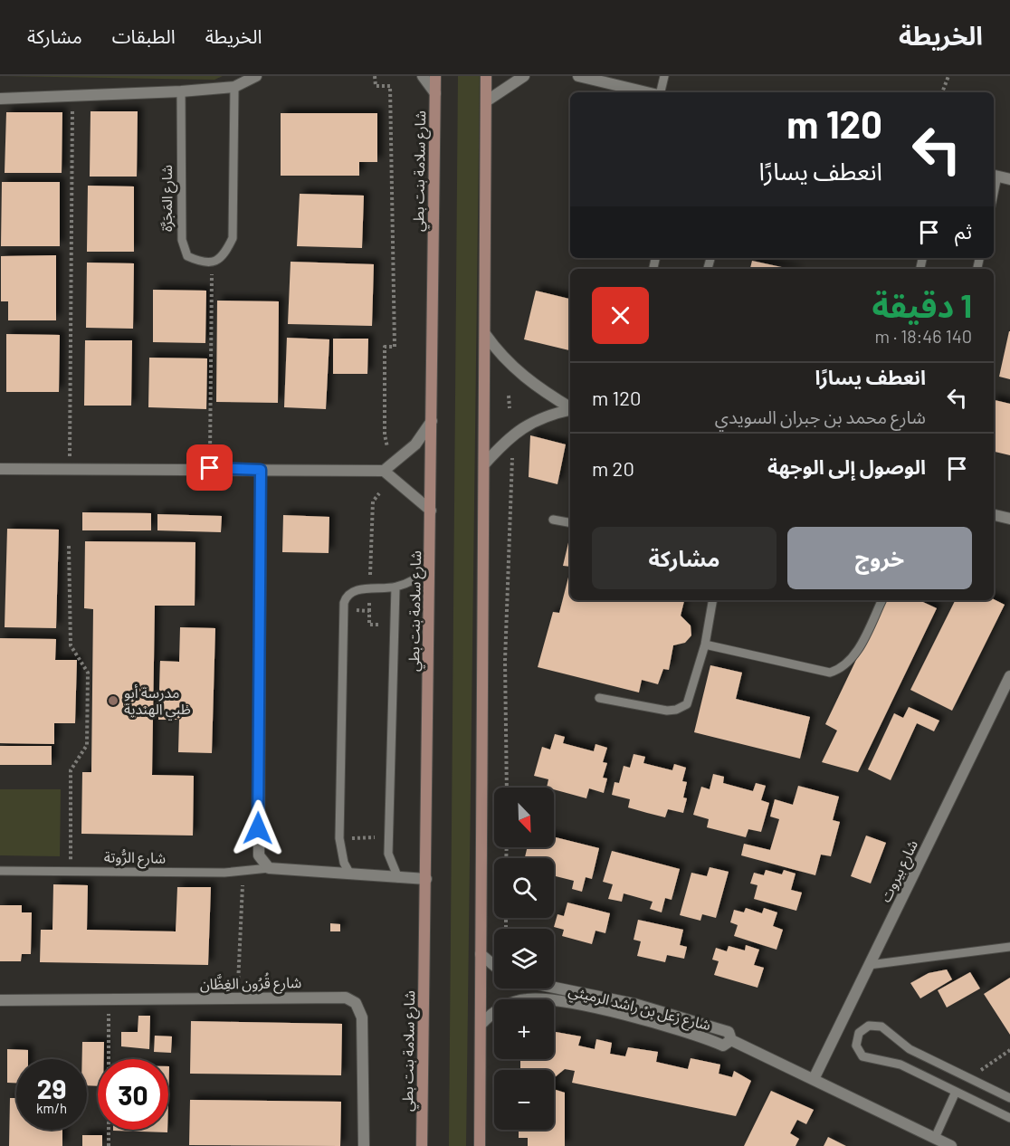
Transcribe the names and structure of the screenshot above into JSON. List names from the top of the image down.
{
  "streets": {
    "main road": ["شارع سلامة بنت بطي"],
    "street": [
      "شارع الرُّوتة",
      "شارع بيروت",
      "شارع قُرُون الغِظَّان",
      "شارع زعل بن راشد الرميثي"
    ],
    "lane": ["شارع المَجَرَّة"]
  },
  "crossings": [
    ["شارع سلامة بنت بطي", "شارع الرُّوتة"],
    ["شارع بيروت", "شارع زعل بن راشد الرميثي"]
  ],
  "places": ["مدرسة أبو ظبي الهندية"],
  "north": "bottom right",
  "page": {
    "header": "الخريطة",
    "nav": ["الخريطة", "الطبقات", "مشاركة"],
    "turn": ["120 m", "انعطف يسارًا"],
    "then": "ثم",
    "heading": ["1 دقيقة", "140 m · 18:46"],
    "list": [
      {
        "name": "انعطف يسارًا",
        "note": "شارع محمد بن جبران السويدي",
        "value": "120 m"
      },
      {
        "name": "الوصول إلى الوجهة",
        "value": "20 m"
      }
    ],
    "buttons": ["خروج", "مشاركة"],
    "map_buttons": ["+", "−"],
    "speed": "29 km/h",
    "limit": "30"
  }
}
